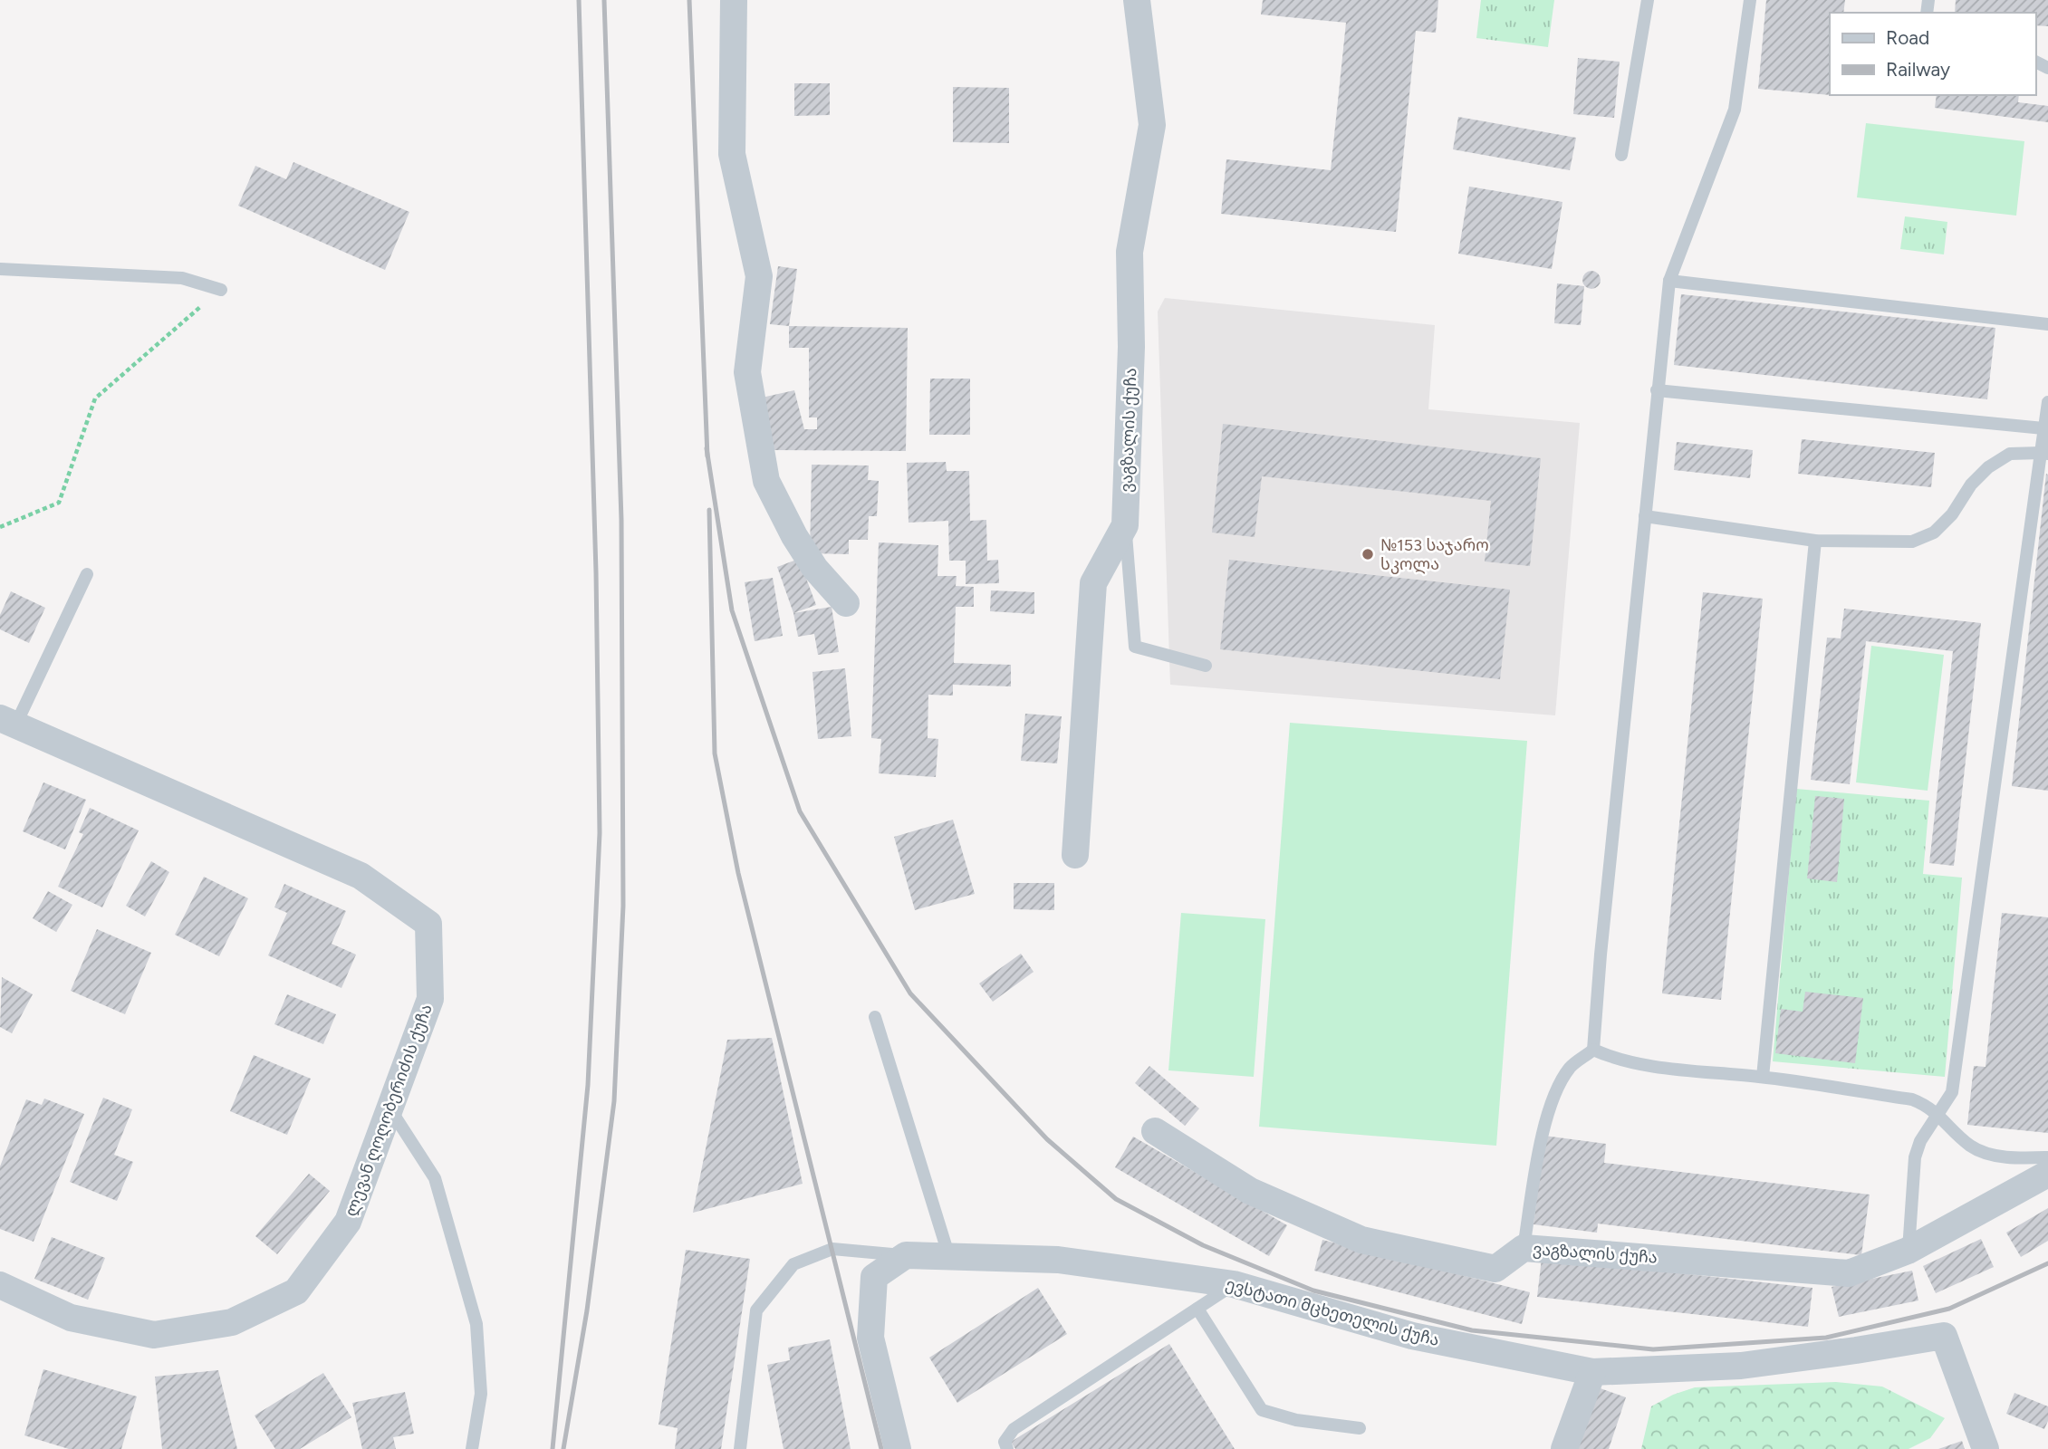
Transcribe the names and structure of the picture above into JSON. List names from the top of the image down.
{
  "streets": {
    "street": ["ვაგზალის ქუჩა", "ლევან ღოღობერიძის ქუჩა", "ევსტათი მცხეთელის ქუჩა"]
  },
  "places": ["№153 საჯარო სკოლა"],
  "legend": ["Road", "Railway"]
}
